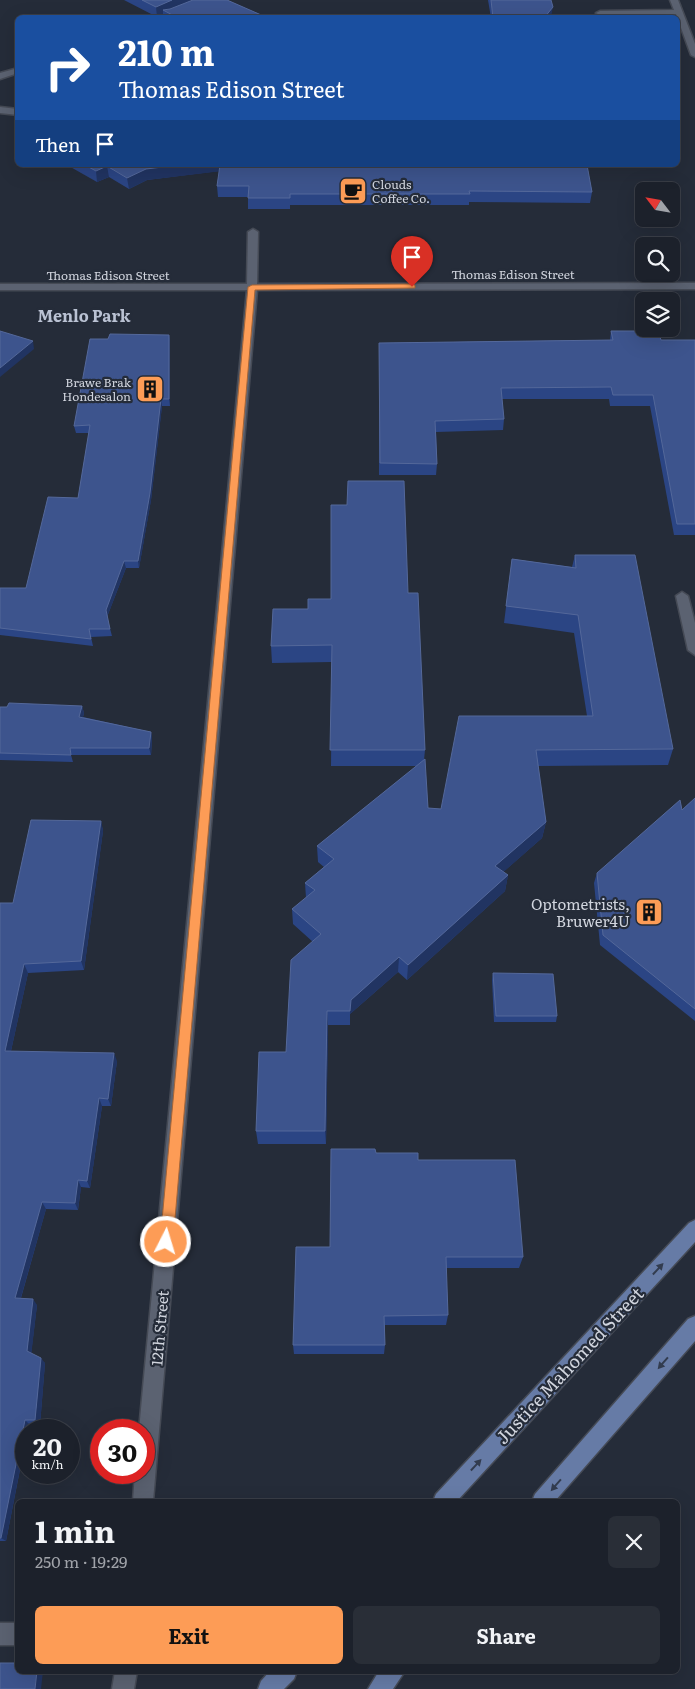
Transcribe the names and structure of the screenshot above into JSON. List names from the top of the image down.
{
  "streets": {
    "main road": ["Justice Mahomed Street"],
    "street": ["Thomas Edison Street", "12th Street"]
  },
  "crossings": [
    ["Thomas Edison Street", "12th Street"]
  ],
  "districts": ["Menlo Park"],
  "places": {
    "cafe": ["Clouds Coffee Co."],
    "building": ["Brawe Brak Hondesalon", "Optometrists, Bruwer4U"]
  },
  "north": "top left",
  "page": {
    "turn": ["210 m", "Thomas Edison Street"],
    "then": "Then",
    "speed": "20 km/h",
    "limit": "30",
    "heading": ["1 min", "250 m · 19:29"],
    "buttons": ["Exit", "Share"]
  }
}
